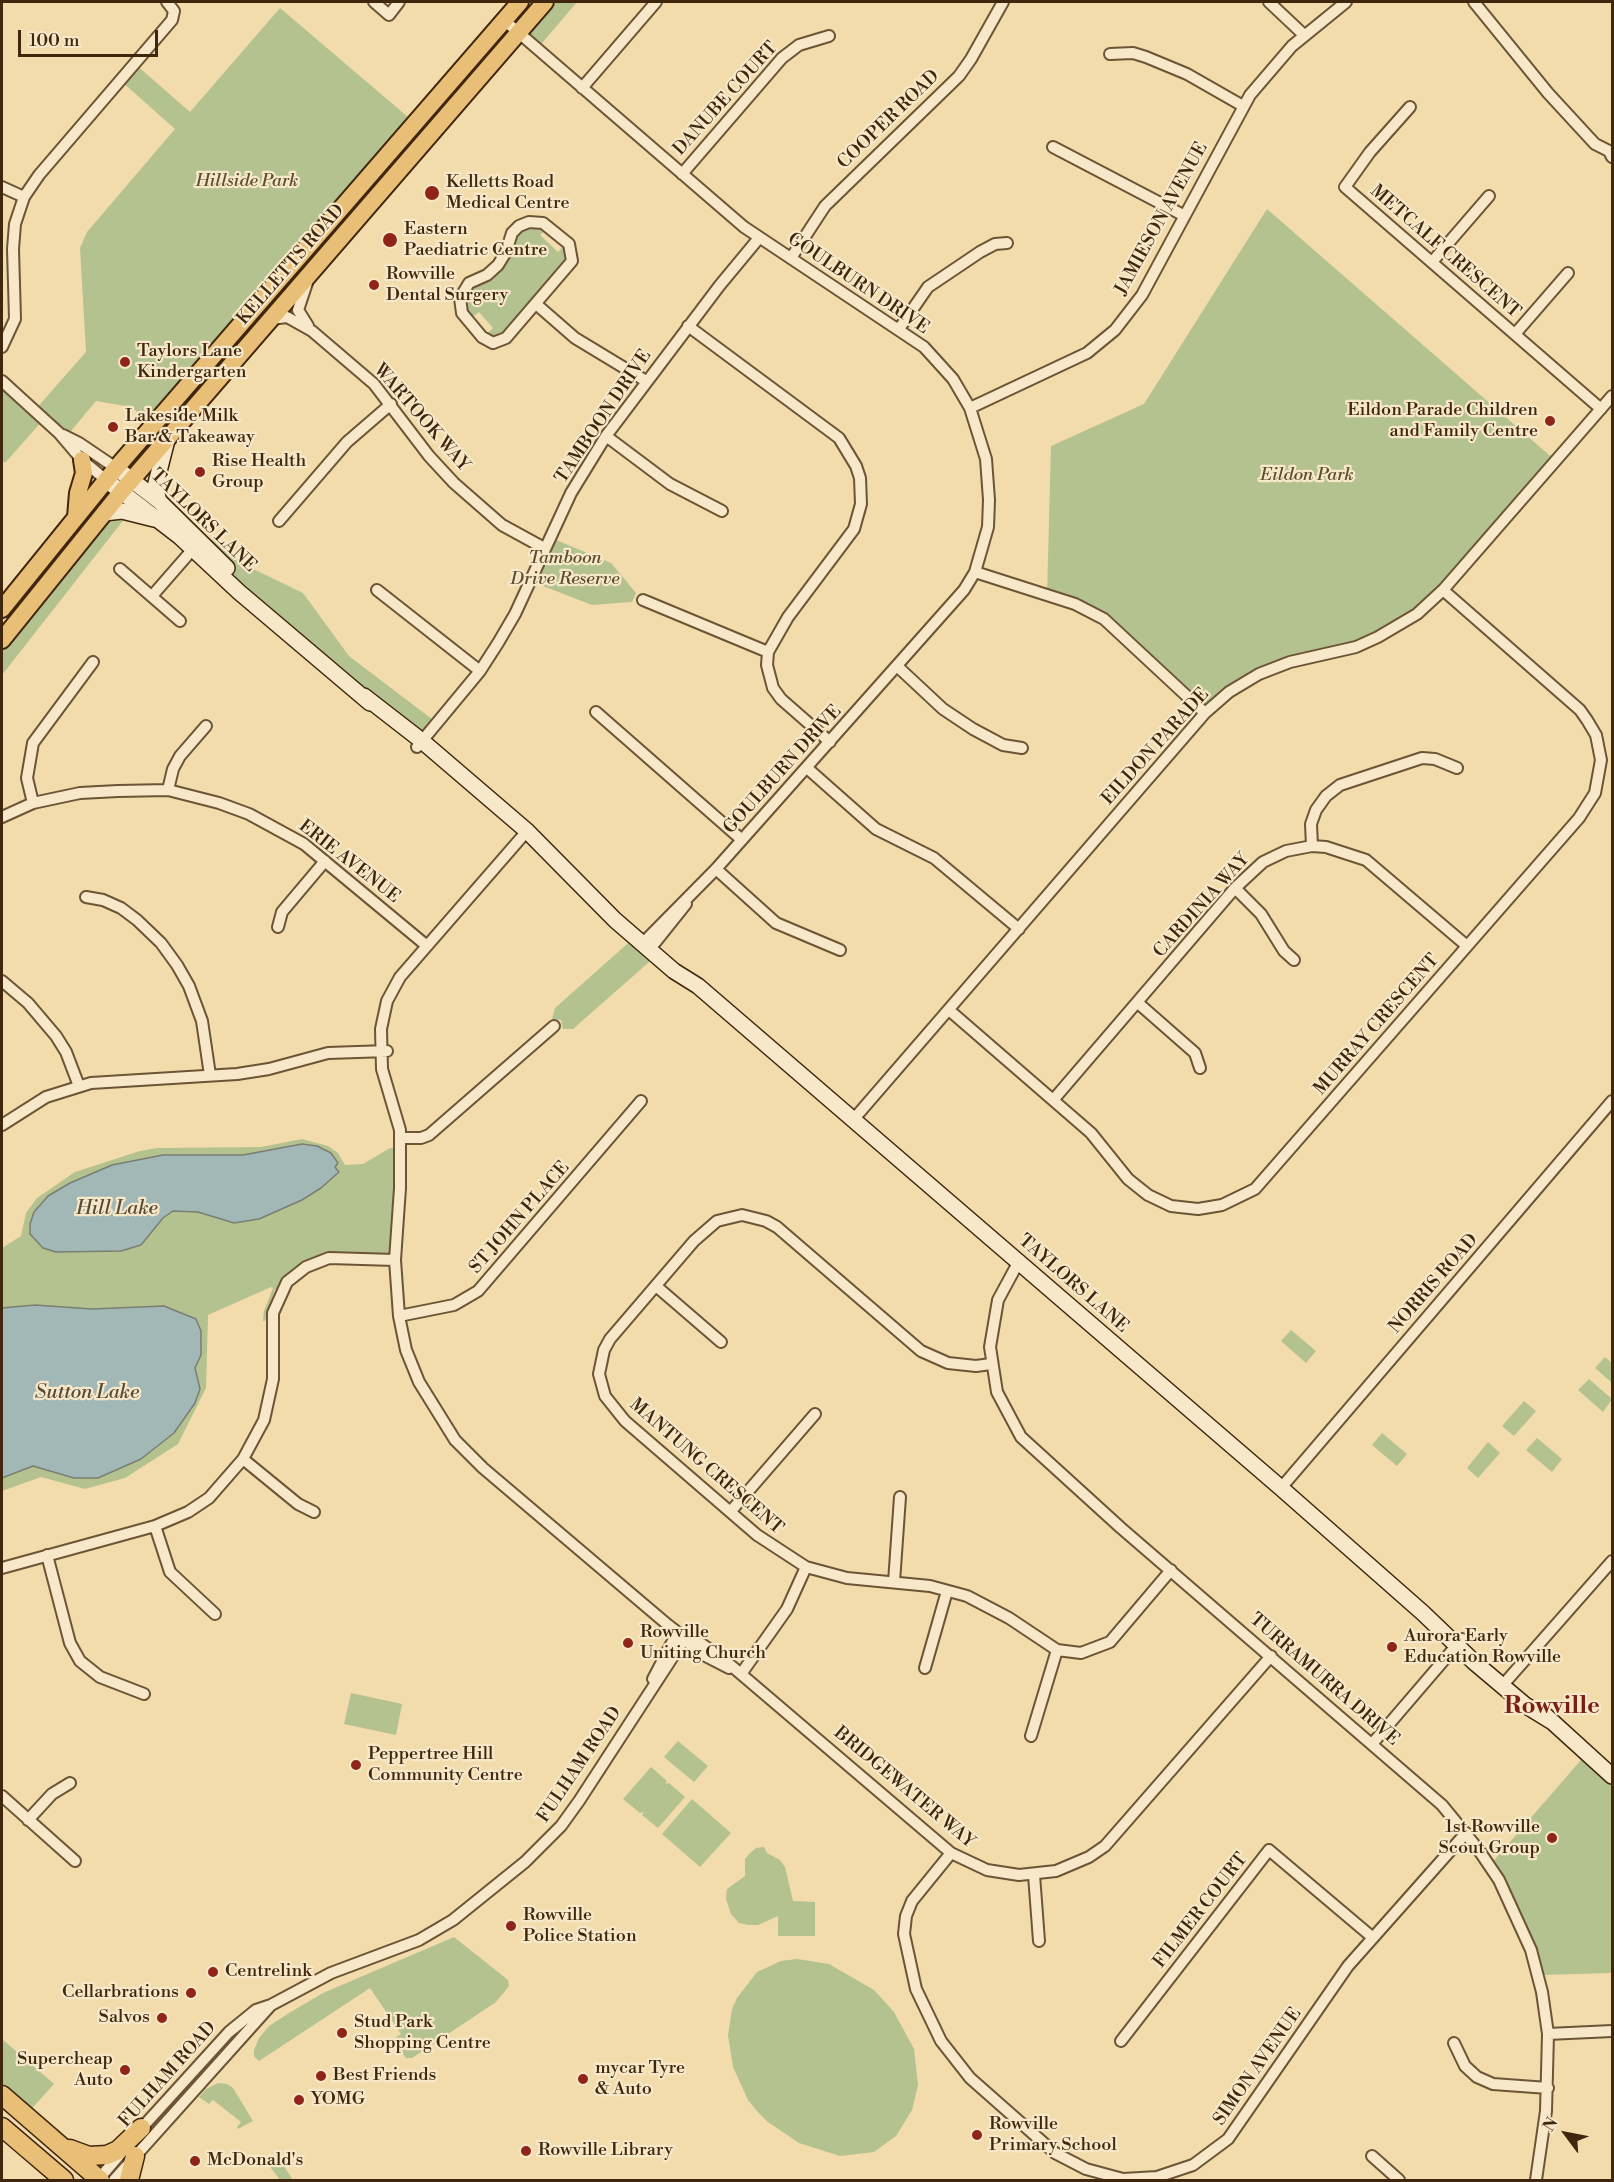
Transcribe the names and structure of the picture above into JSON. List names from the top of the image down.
{
  "streets": {
    "main road": ["KELLETTS ROAD", "TAYLORS LANE"],
    "street": [
      "DANUBE COURT",
      "COOPER ROAD",
      "JAMIESON AVENUE",
      "METCALF CRESCENT",
      "GOULBURN DRIVE",
      "TAMBOON DRIVE",
      "WARTOOK WAY",
      "EILDON PARADE",
      "ERIE AVENUE",
      "CARDINIA WAY",
      "MURRAY CRESCENT",
      "ST JOHN PLACE",
      "NORRIS ROAD",
      "MANTUNG CRESCENT",
      "TURRAMURRA DRIVE",
      "FULHAM ROAD",
      "BRIDGEWATER WAY",
      "FILMER COURT",
      "SIMON AVENUE"
    ]
  },
  "crossings": [
    ["DANUBE COURT", "GOULBURN DRIVE"],
    ["COOPER ROAD", "GOULBURN DRIVE"],
    ["JAMIESON AVENUE", "GOULBURN DRIVE"],
    ["METCALF CRESCENT", "EILDON PARADE"],
    ["KELLETTS ROAD", "GOULBURN DRIVE"],
    ["KELLETTS ROAD", "WARTOOK WAY"],
    ["KELLETTS ROAD", "TAYLORS LANE"],
    ["GOULBURN DRIVE", "TAMBOON DRIVE"],
    ["GOULBURN DRIVE", "TAYLORS LANE"],
    ["TAMBOON DRIVE", "WARTOOK WAY"],
    ["TAMBOON DRIVE", "TAYLORS LANE"],
    ["TAYLORS LANE", "EILDON PARADE"],
    ["TAYLORS LANE", "NORRIS ROAD"],
    ["TAYLORS LANE", "TURRAMURRA DRIVE"],
    ["TAYLORS LANE", "BRIDGEWATER WAY"],
    ["EILDON PARADE", "MURRAY CRESCENT"],
    ["ERIE AVENUE", "BRIDGEWATER WAY"],
    ["CARDINIA WAY", "MURRAY CRESCENT"],
    ["ST JOHN PLACE", "BRIDGEWATER WAY"],
    ["MANTUNG CRESCENT", "TURRAMURRA DRIVE"],
    ["TURRAMURRA DRIVE", "BRIDGEWATER WAY"],
    ["TURRAMURRA DRIVE", "SIMON AVENUE"],
    ["FULHAM ROAD", "BRIDGEWATER WAY"],
    ["BRIDGEWATER WAY", "SIMON AVENUE"],
    ["FILMER COURT", "SIMON AVENUE"]
  ],
  "districts": ["Rowville"],
  "water": ["Hill Lake", "Sutton Lake"],
  "parks": ["Hillside Park", "Eildon Park", "Tamboon Drive Reserve"],
  "places": [
    "Kelletts Road Medical Centre",
    "Eastern Paediatric Centre",
    "Rowville Dental Surgery",
    "Taylors Lane Kindergarten",
    "Eildon Parade Children and Family Centre",
    "Lakeside Milk Bar & Takeaway",
    "Rise Health Group",
    "Rowville Uniting Church",
    "Aurora Early Education Rowville",
    "Peppertree Hill Community Centre",
    "1st Rowville Scout Group",
    "Rowville Police Station",
    "Centrelink",
    "Cellarbrations",
    "Salvos",
    "Stud Park Shopping Centre",
    "Supercheap Auto",
    "Best Friends",
    "mycar Tyre & Auto",
    "YOMG",
    "Rowville Primary School",
    "Rowville Library",
    "McDonald's"
  ],
  "scale_bar": "100 m",
  "north": "top left"
}
